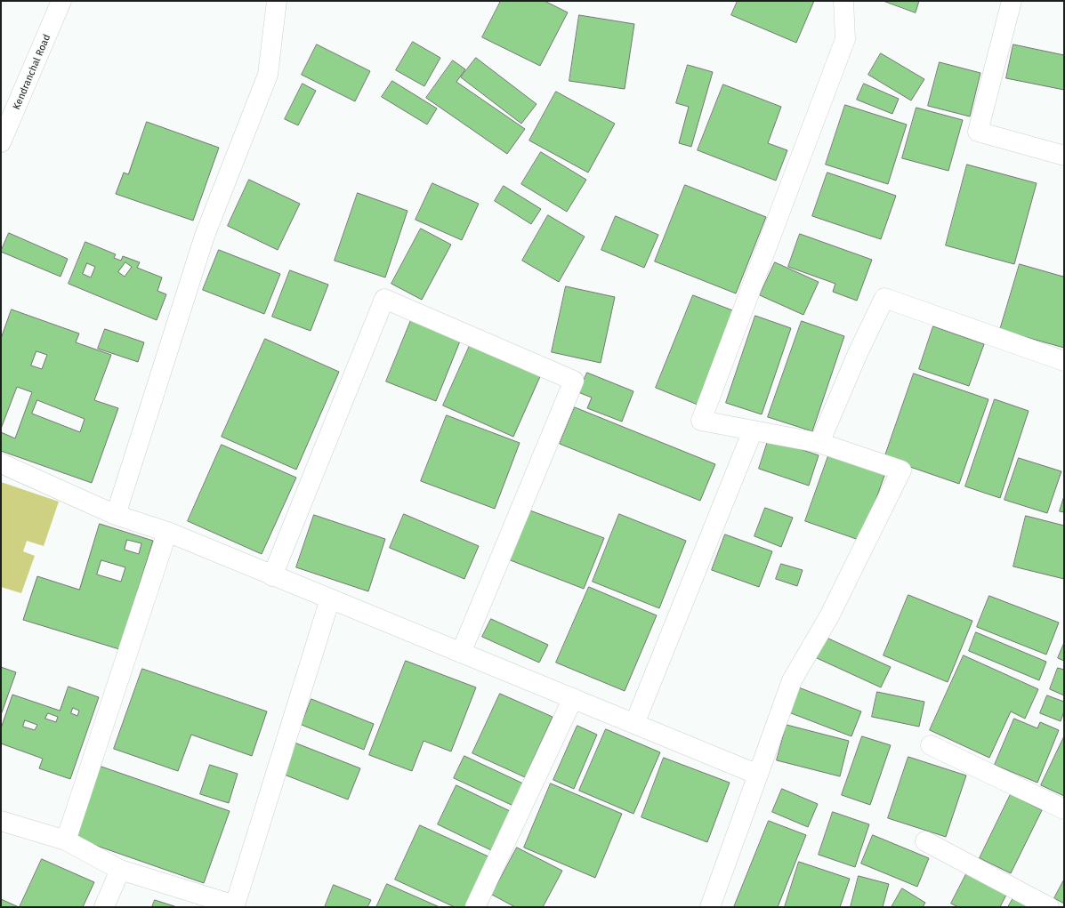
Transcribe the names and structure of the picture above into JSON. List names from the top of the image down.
{
  "streets": {
    "street": ["Kendranchal Road"]
  }
}
